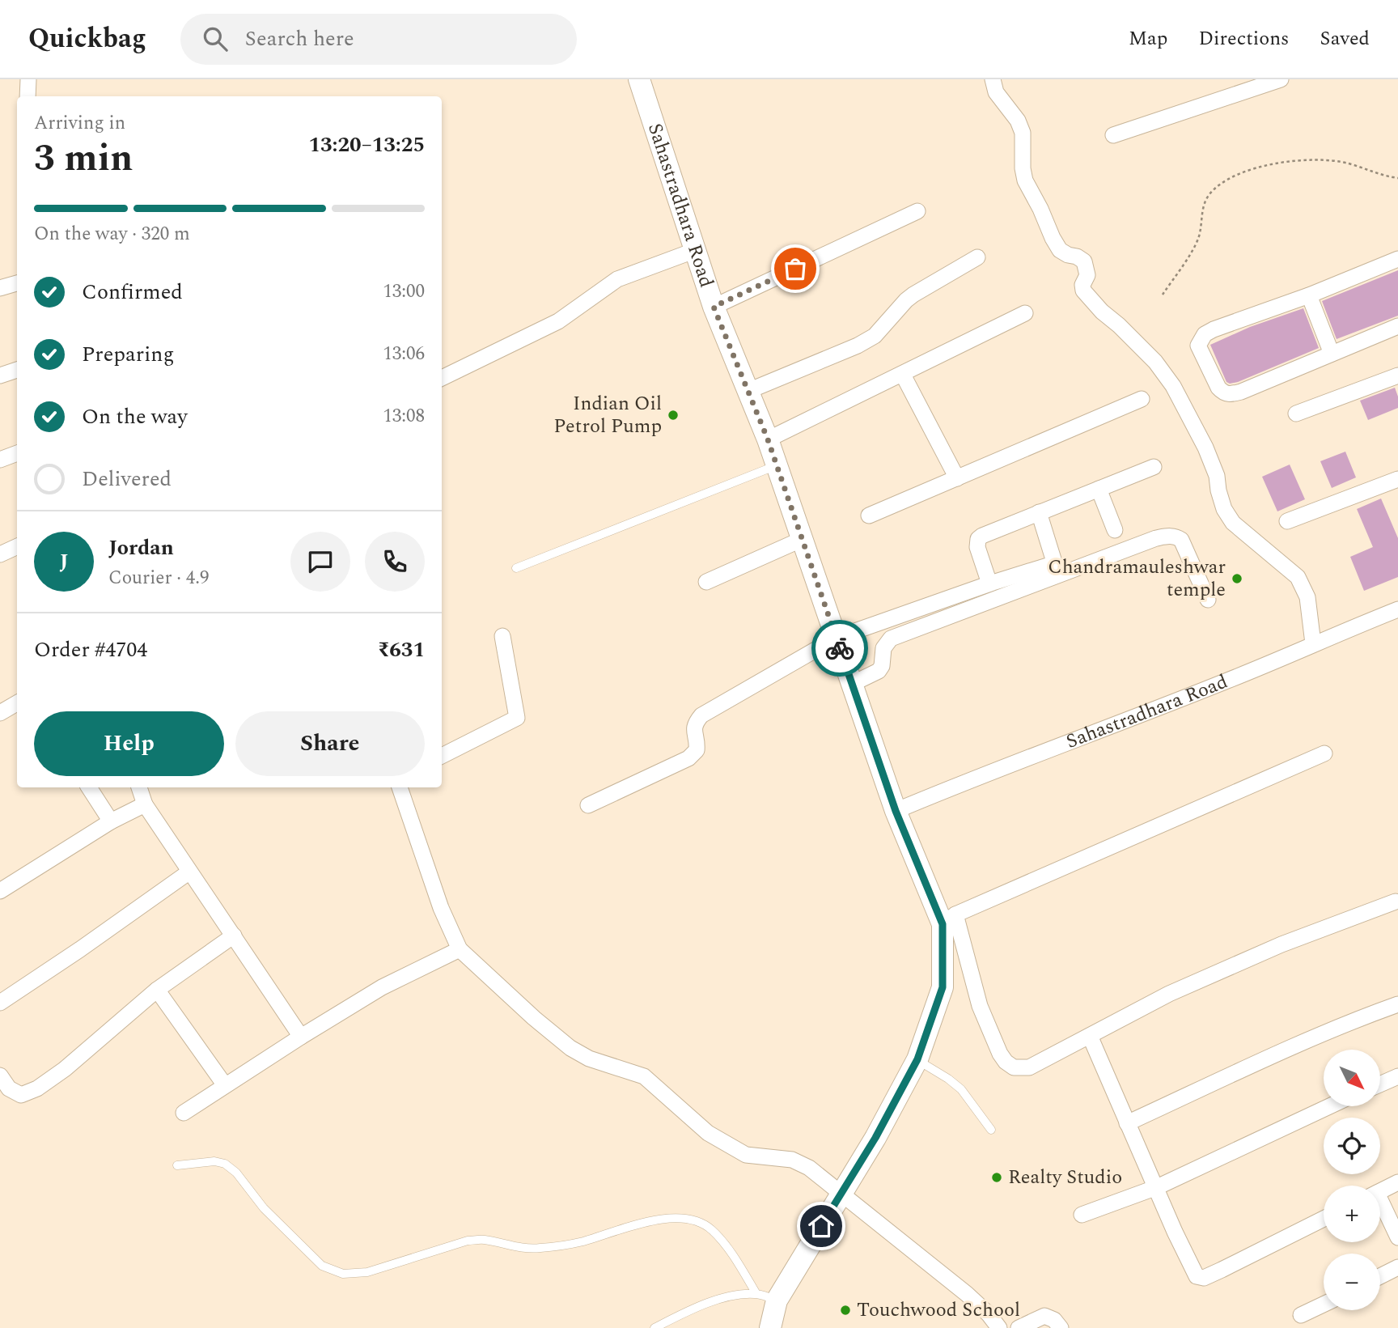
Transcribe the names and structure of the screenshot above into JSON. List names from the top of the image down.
{
  "streets": {
    "main road": ["Sahastradhara Road"]
  },
  "places": [
    "Indian Oil Petrol Pump",
    "Chandramauleshwar temple",
    "Realty Studio",
    "Touchwood School"
  ],
  "north": "bottom right",
  "page": {
    "header": "Quickbag",
    "search": "Search here",
    "nav": ["Map", "Directions", "Saved"],
    "heading": ["3 min", "Arriving in", "13:20–13:25"],
    "panel": [
      "Jordan",
      "Courier · 4.9",
      "Order #4704",
      "₹631"
    ],
    "bar": "On the way · 320 m",
    "list": [
      ["Confirmed", "13:00"],
      ["Preparing", "13:06"],
      ["On the way", "13:08"],
      "Delivered"
    ],
    "round": "J",
    "buttons": ["Help", "Share"],
    "map_buttons": ["+", "−"]
  }
}
